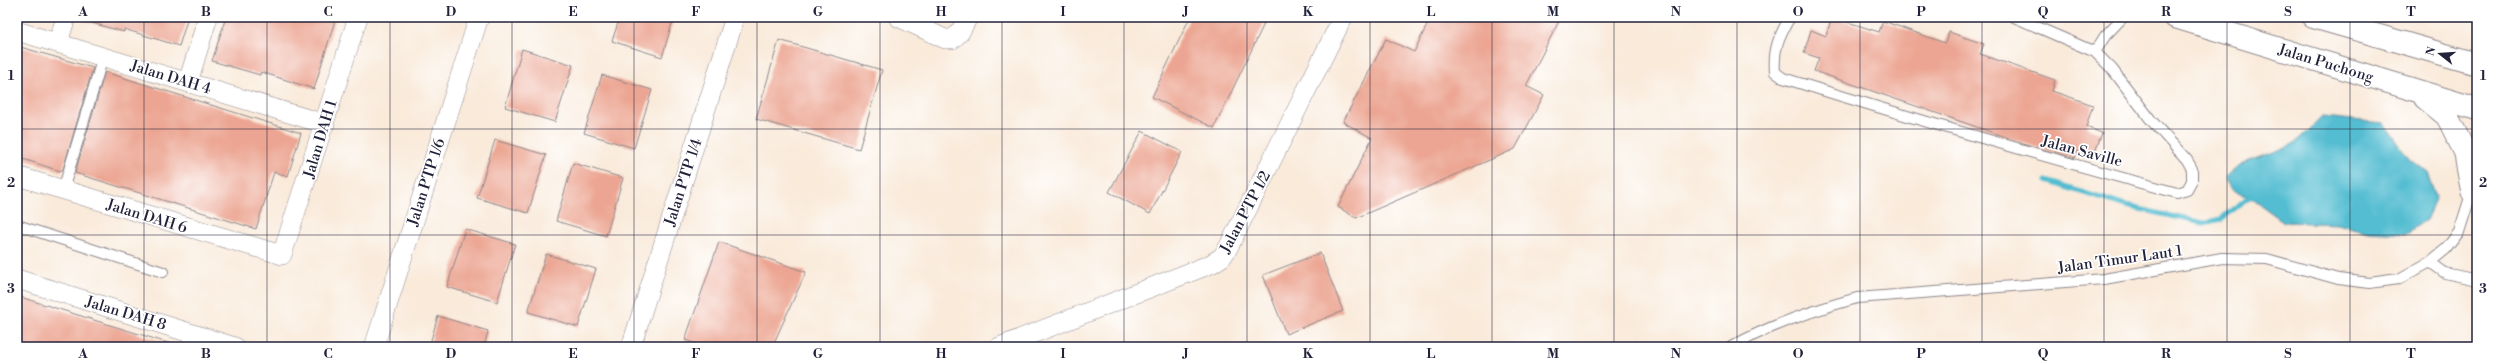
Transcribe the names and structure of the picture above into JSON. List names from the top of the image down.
{
  "streets": {
    "main road": ["Jalan Puchong"],
    "street": [
      "Jalan DAH 4",
      "Jalan DAH 1",
      "Jalan PTP 1/6",
      "Jalan PTP 1/4",
      "Jalan PTP 1/2",
      "Jalan DAH 6",
      "Jalan DAH 8"
    ],
    "lane": ["Jalan Saville", "Jalan Timur Laut 1"]
  },
  "crossings": [
    ["Jalan DAH 4", "Jalan DAH 1"],
    ["Jalan DAH 1", "Jalan DAH 6"]
  ],
  "north": "left",
  "grid": {
    "columns": [
      "A",
      "B",
      "C",
      "D",
      "E",
      "F",
      "G",
      "H",
      "I",
      "J",
      "K",
      "L",
      "M",
      "N",
      "O",
      "P",
      "Q",
      "R",
      "S",
      "T"
    ],
    "rows": ["1", "2", "3"]
  }
}
